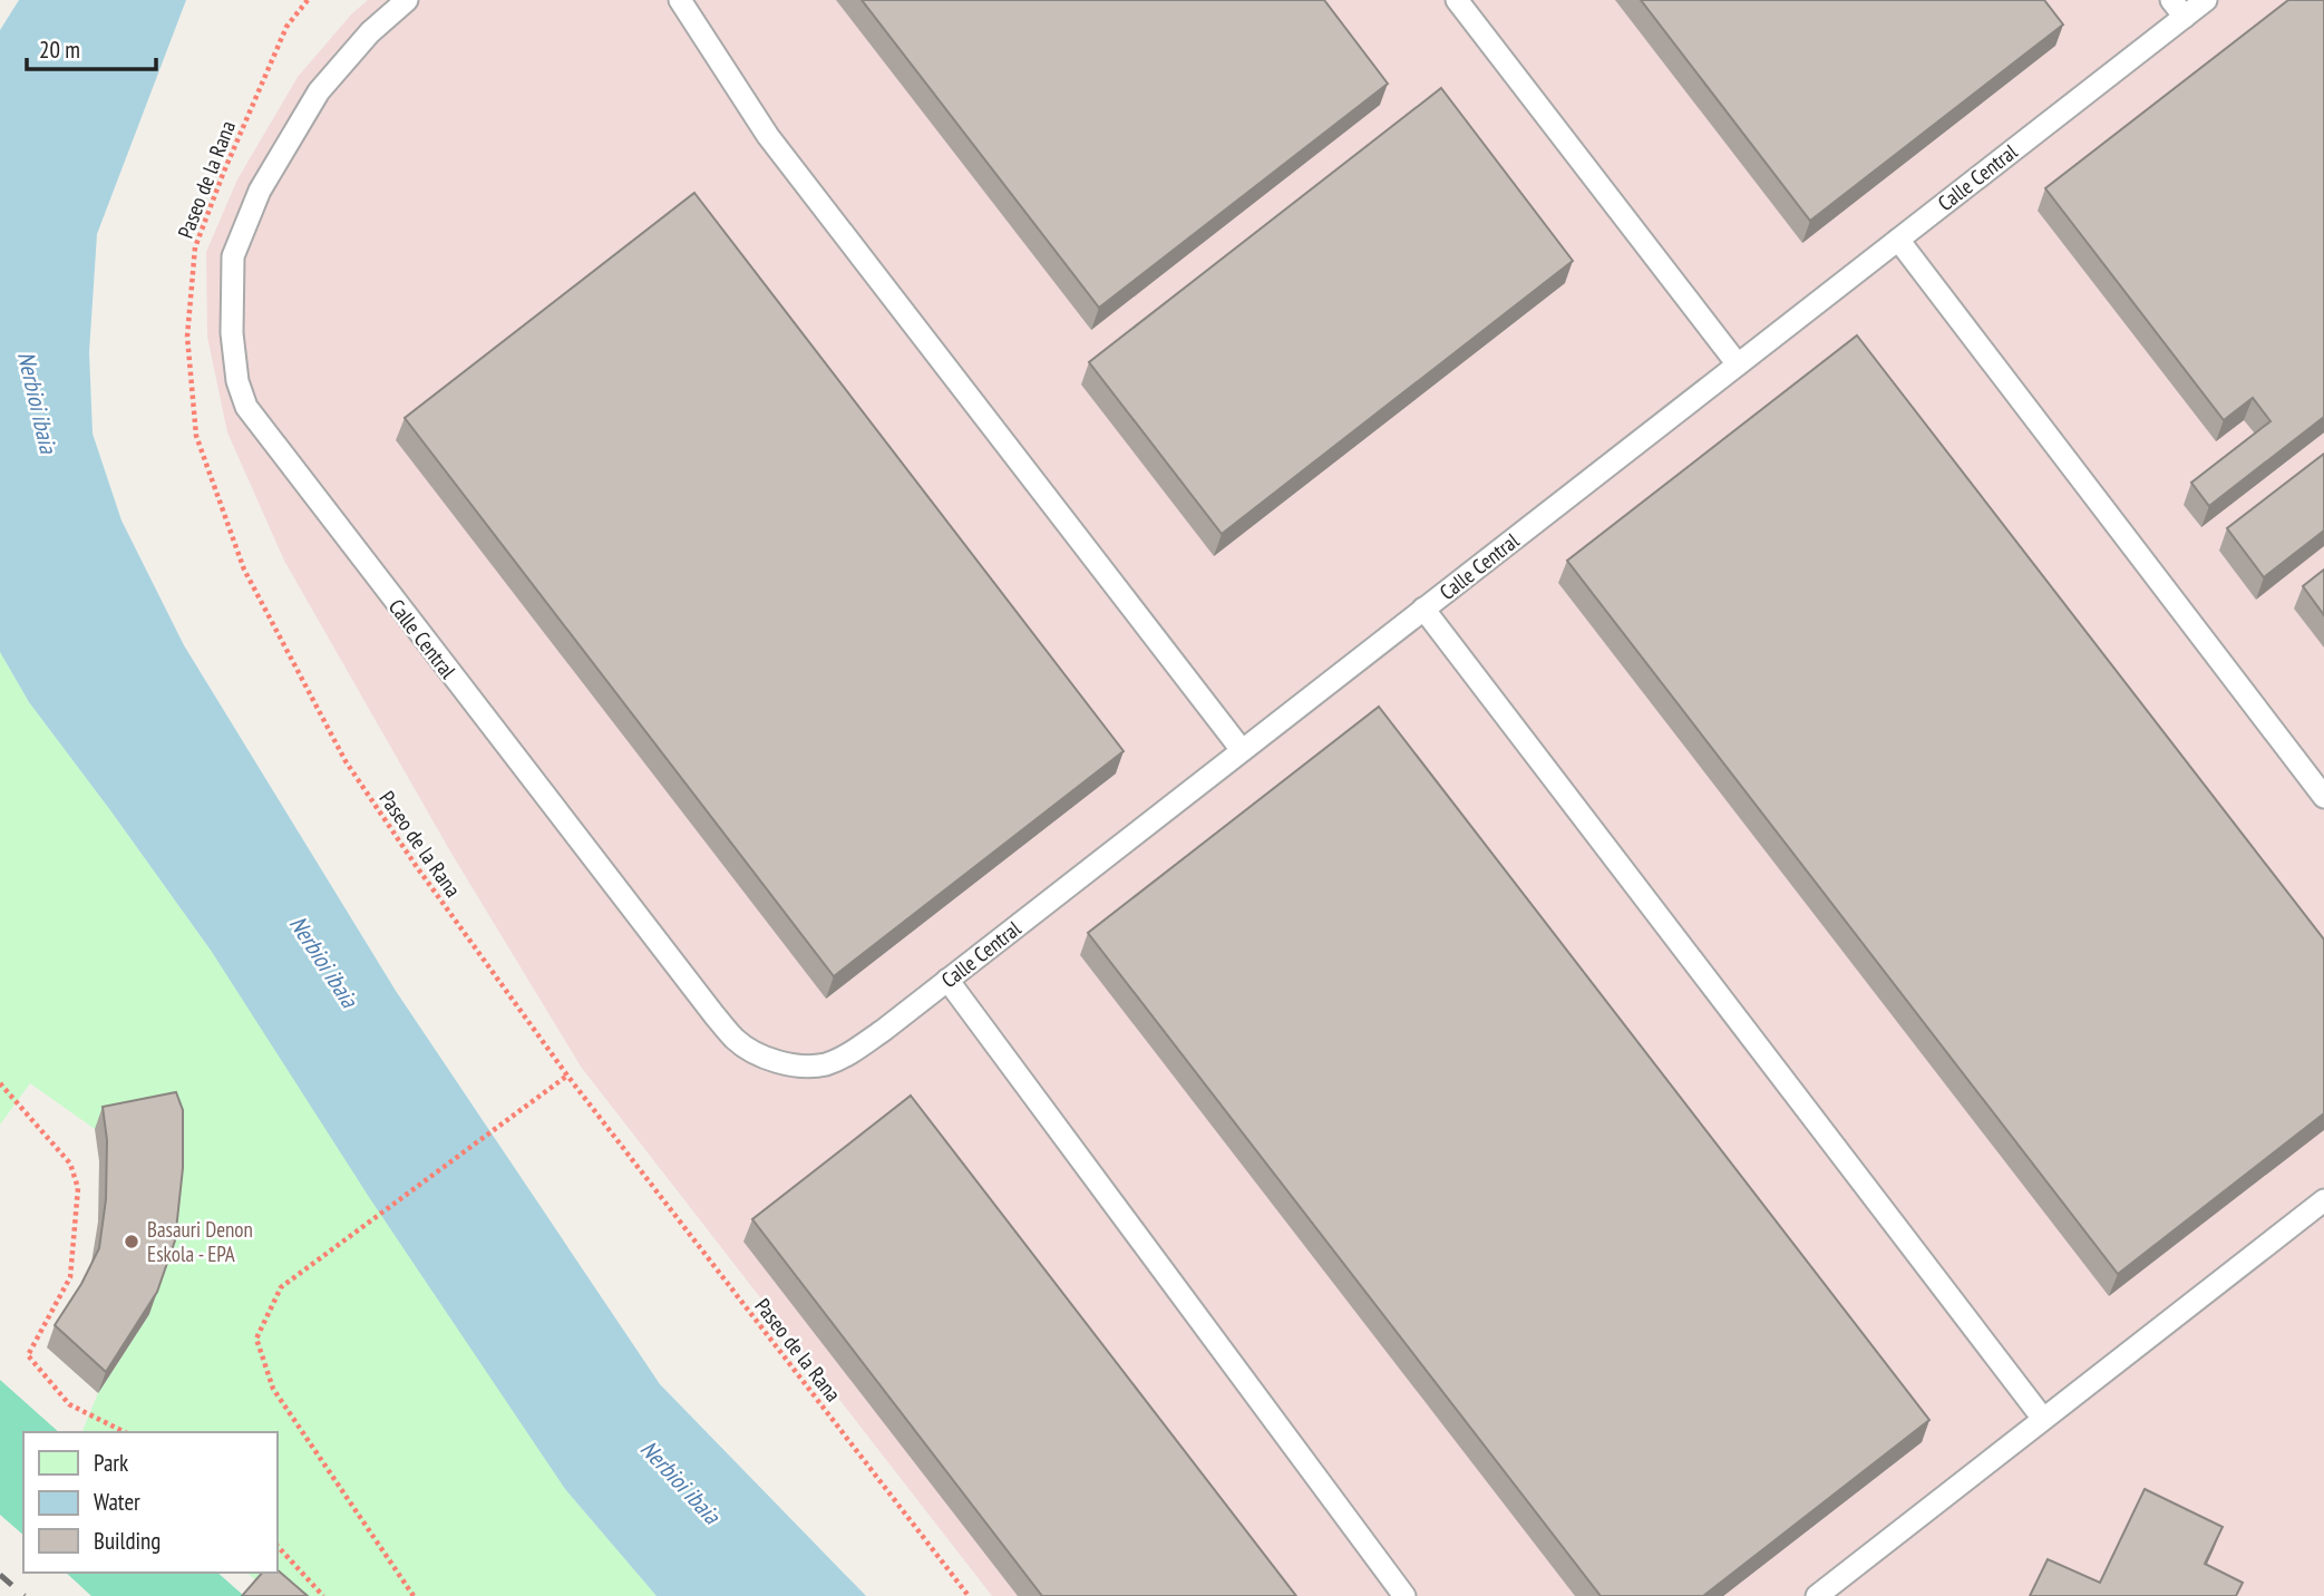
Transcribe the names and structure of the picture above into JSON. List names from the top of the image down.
{
  "streets": {
    "lane": ["Calle Central"],
    "path": ["Paseo de la Rana"]
  },
  "water": ["Nerbioi ibaia"],
  "places": ["Basauri Denon Eskola - EPA"],
  "legend": ["Park", "Water", "Building"],
  "scale_bar": "20 m"
}
